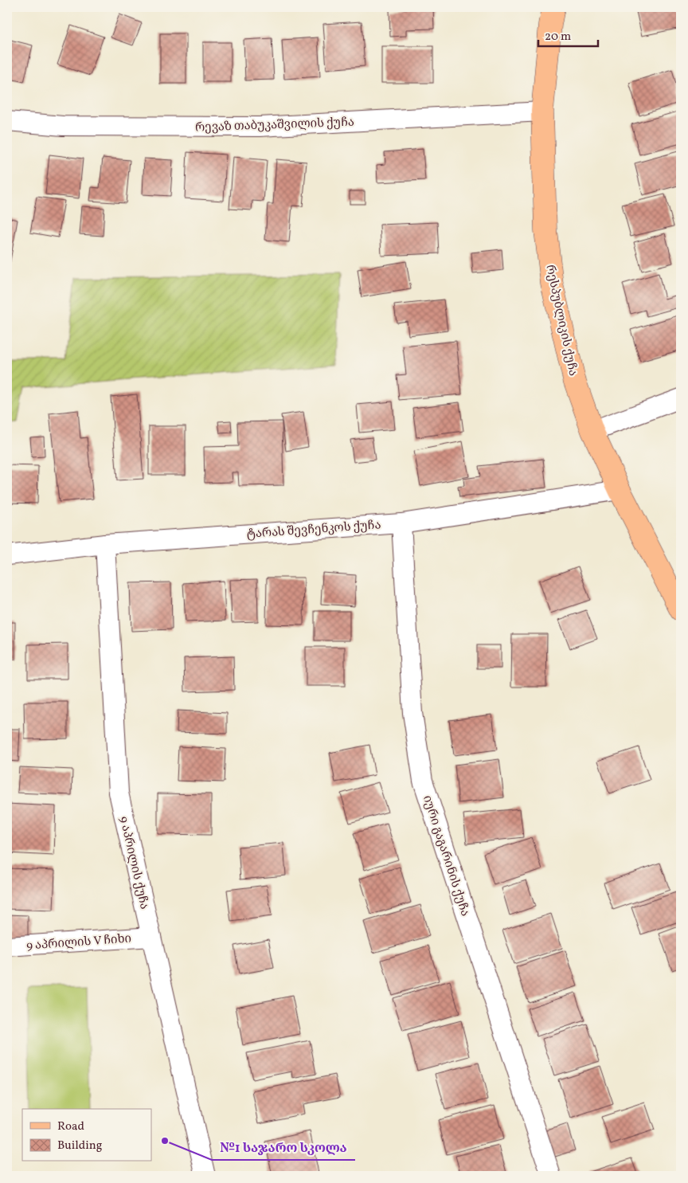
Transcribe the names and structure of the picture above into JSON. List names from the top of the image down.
{
  "streets": {
    "main road": ["რესპუბლიკის ქუჩა"],
    "street": [
      "რევაზ თაბუკაშვილის ქუჩა",
      "ტარას შევჩენკოს ქუჩა",
      "იური გაგარინის ქუჩა",
      "9 აპრილის ქუჩა",
      "9 აპრილის V ჩიხი"
    ]
  },
  "crossings": [
    ["რევაზ თაბუკაშვილის ქუჩა", "რესპუბლიკის ქუჩა"],
    ["რესპუბლიკის ქუჩა", "ტარას შევჩენკოს ქუჩა"],
    ["ტარას შევჩენკოს ქუჩა", "იური გაგარინის ქუჩა"],
    ["ტარას შევჩენკოს ქუჩა", "9 აპრილის ქუჩა"],
    ["9 აპრილის ქუჩა", "9 აპრილის V ჩიხი"]
  ],
  "places": ["№1 საჯარო სკოლა"],
  "legend": ["Road", "Building"],
  "scale_bar": "20 m"
}
